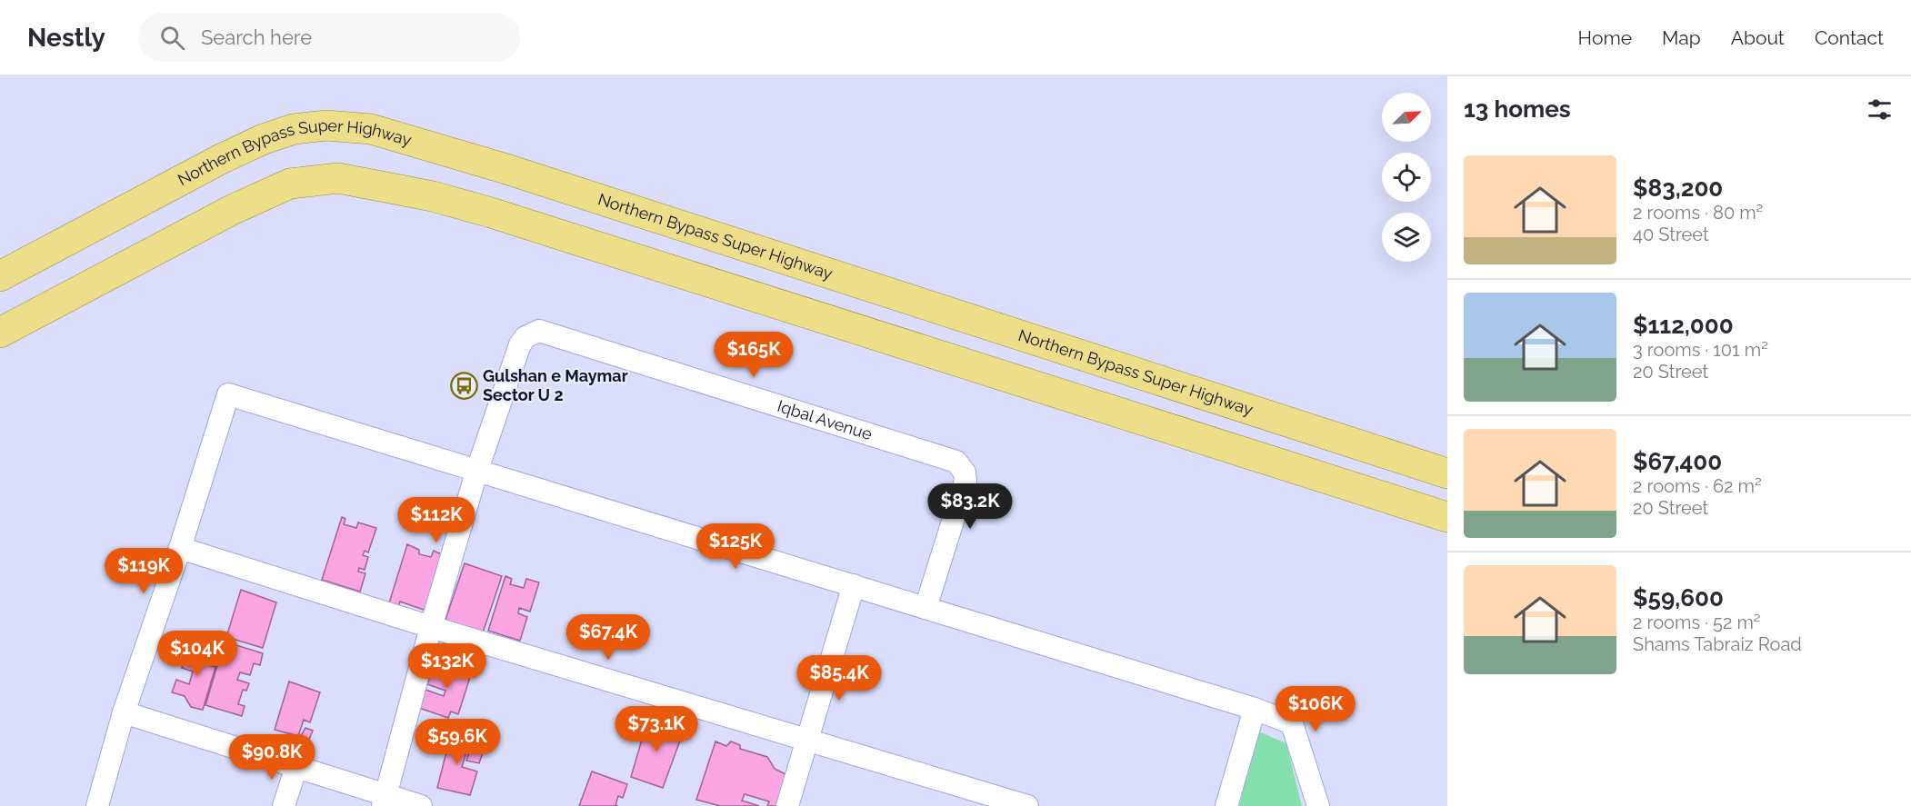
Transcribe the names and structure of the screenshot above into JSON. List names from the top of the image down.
{
  "streets": {
    "main road": ["Northern Bypass Super Highway"],
    "street": ["Iqbal Avenue"]
  },
  "places": {
    "bus stop": ["Gulshan e Maymar Sector U 2"]
  },
  "north": "top right",
  "page": {
    "header": "Nestly",
    "search": "Search here",
    "nav": [
      "Home",
      "Map",
      "About",
      "Contact"
    ],
    "heading": "13 homes",
    "list": [
      {
        "name": "$83,200",
        "note": "2 rooms · 80 m² · 40 Street"
      },
      {
        "name": "$112,000",
        "note": "3 rooms · 101 m² · 20 Street"
      },
      {
        "name": "$67,400",
        "note": "2 rooms · 62 m² · 20 Street"
      },
      {
        "name": "$59,600",
        "note": "2 rooms · 52 m² · Shams Tabraiz Road"
      }
    ],
    "price": [
      "$165K",
      "$83.2K",
      "$112K",
      "$125K",
      "$119K",
      "$67.4K",
      "$104K",
      "$132K",
      "$85.4K",
      "$106K",
      "$73.1K",
      "$59.6K",
      "$90.8K"
    ]
  }
}
